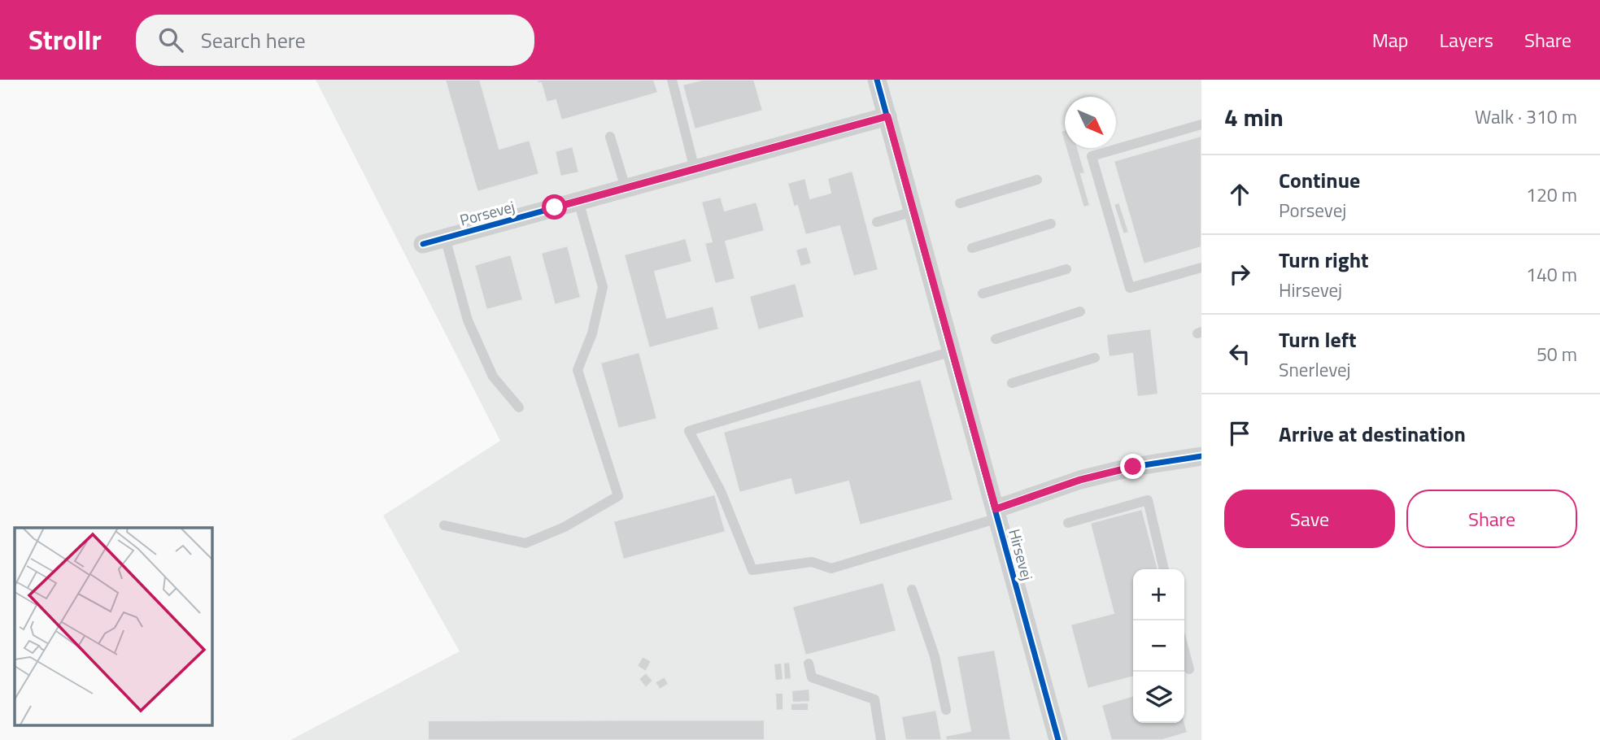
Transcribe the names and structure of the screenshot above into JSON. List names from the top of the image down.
{
  "streets": {
    "street": ["Porsevej", "Hirsevej"]
  },
  "crossings": [
    ["Porsevej", "Hirsevej"]
  ],
  "north": "bottom right",
  "page": {
    "header": "Strollr",
    "search": "Search here",
    "nav": ["Map", "Layers", "Share"],
    "heading": ["4 min", "Walk · 310 m"],
    "list": [
      ["Continue", "Porsevej", "120 m"],
      ["Turn right", "Hirsevej", "140 m"],
      ["Turn left", "Snerlevej", "50 m"],
      "Arrive at destination"
    ],
    "buttons": ["Save", "Share"],
    "map_buttons": ["+", "−"]
  }
}
